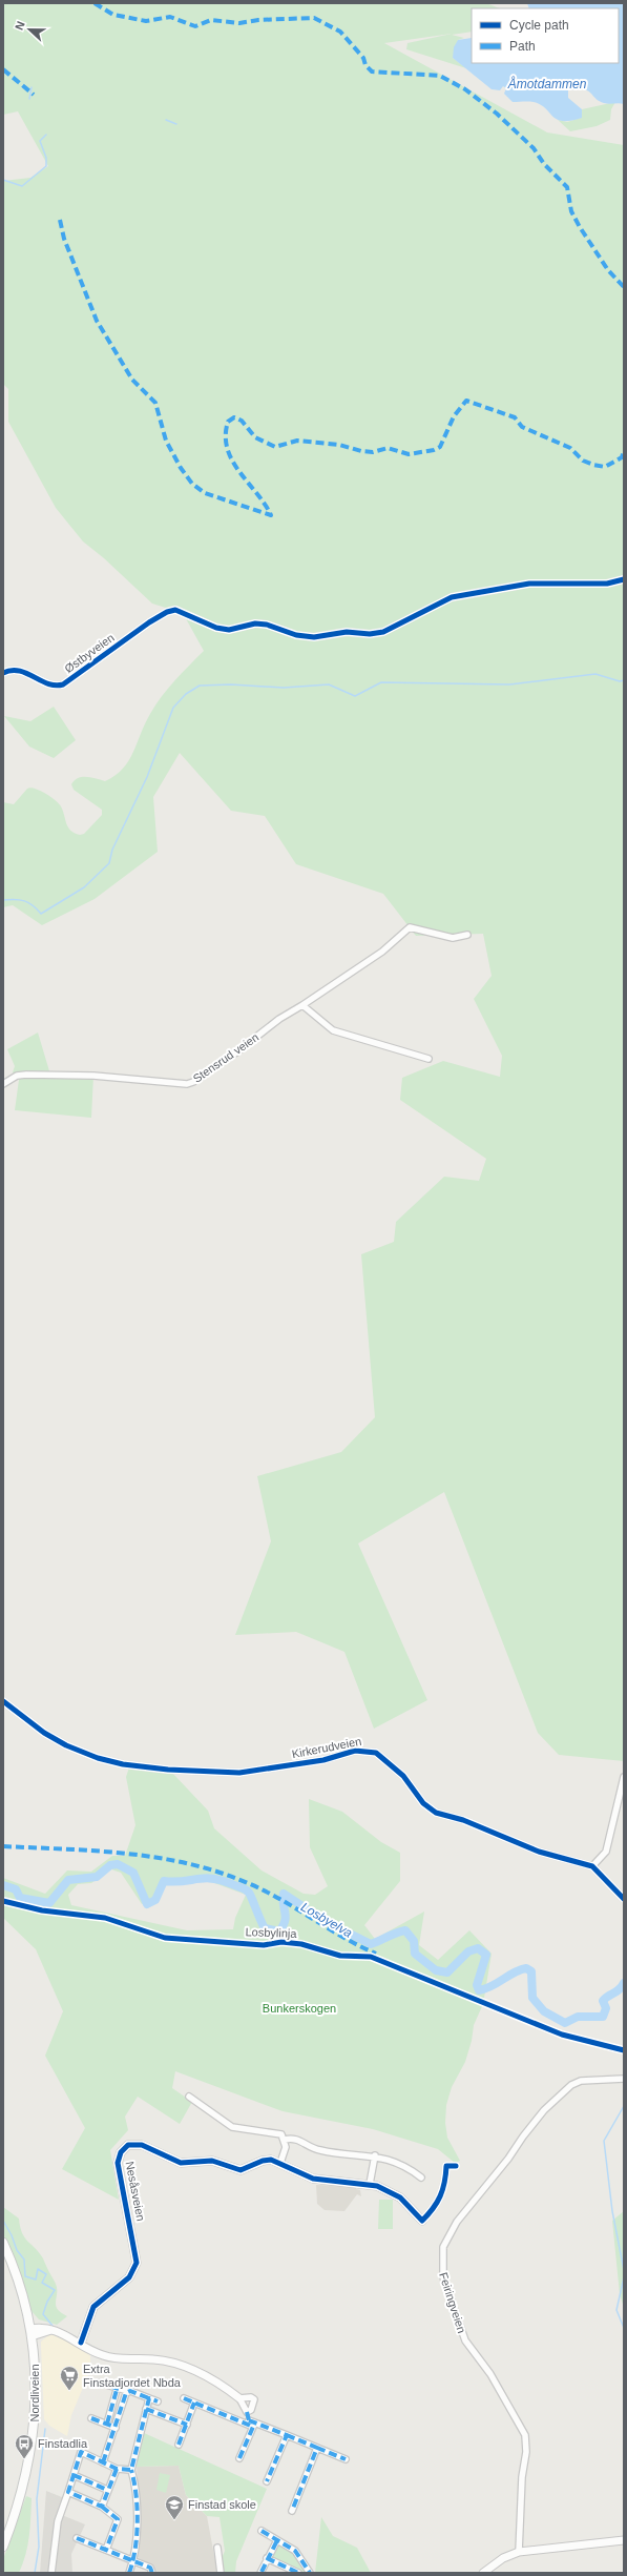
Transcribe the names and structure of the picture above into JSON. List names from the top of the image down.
{
  "streets": {
    "main road": ["Nordliveien"],
    "street": [
      "Østbyveien",
      "Stensrud veien",
      "Kirkerudveien",
      "Nesåsveien",
      "Feiringveien"
    ],
    "cycle path": ["Losbylinja"]
  },
  "water": ["Åmotdammen", "Losbyelva"],
  "parks": ["Bunkerskogen"],
  "places": {
    "supermarket": ["Extra Finstadjordet Nbda"],
    "bus stop": ["Finstadlia"],
    "school or university": ["Finstad skole"]
  },
  "legend": ["Cycle path", "Path"],
  "north": "left"
}
